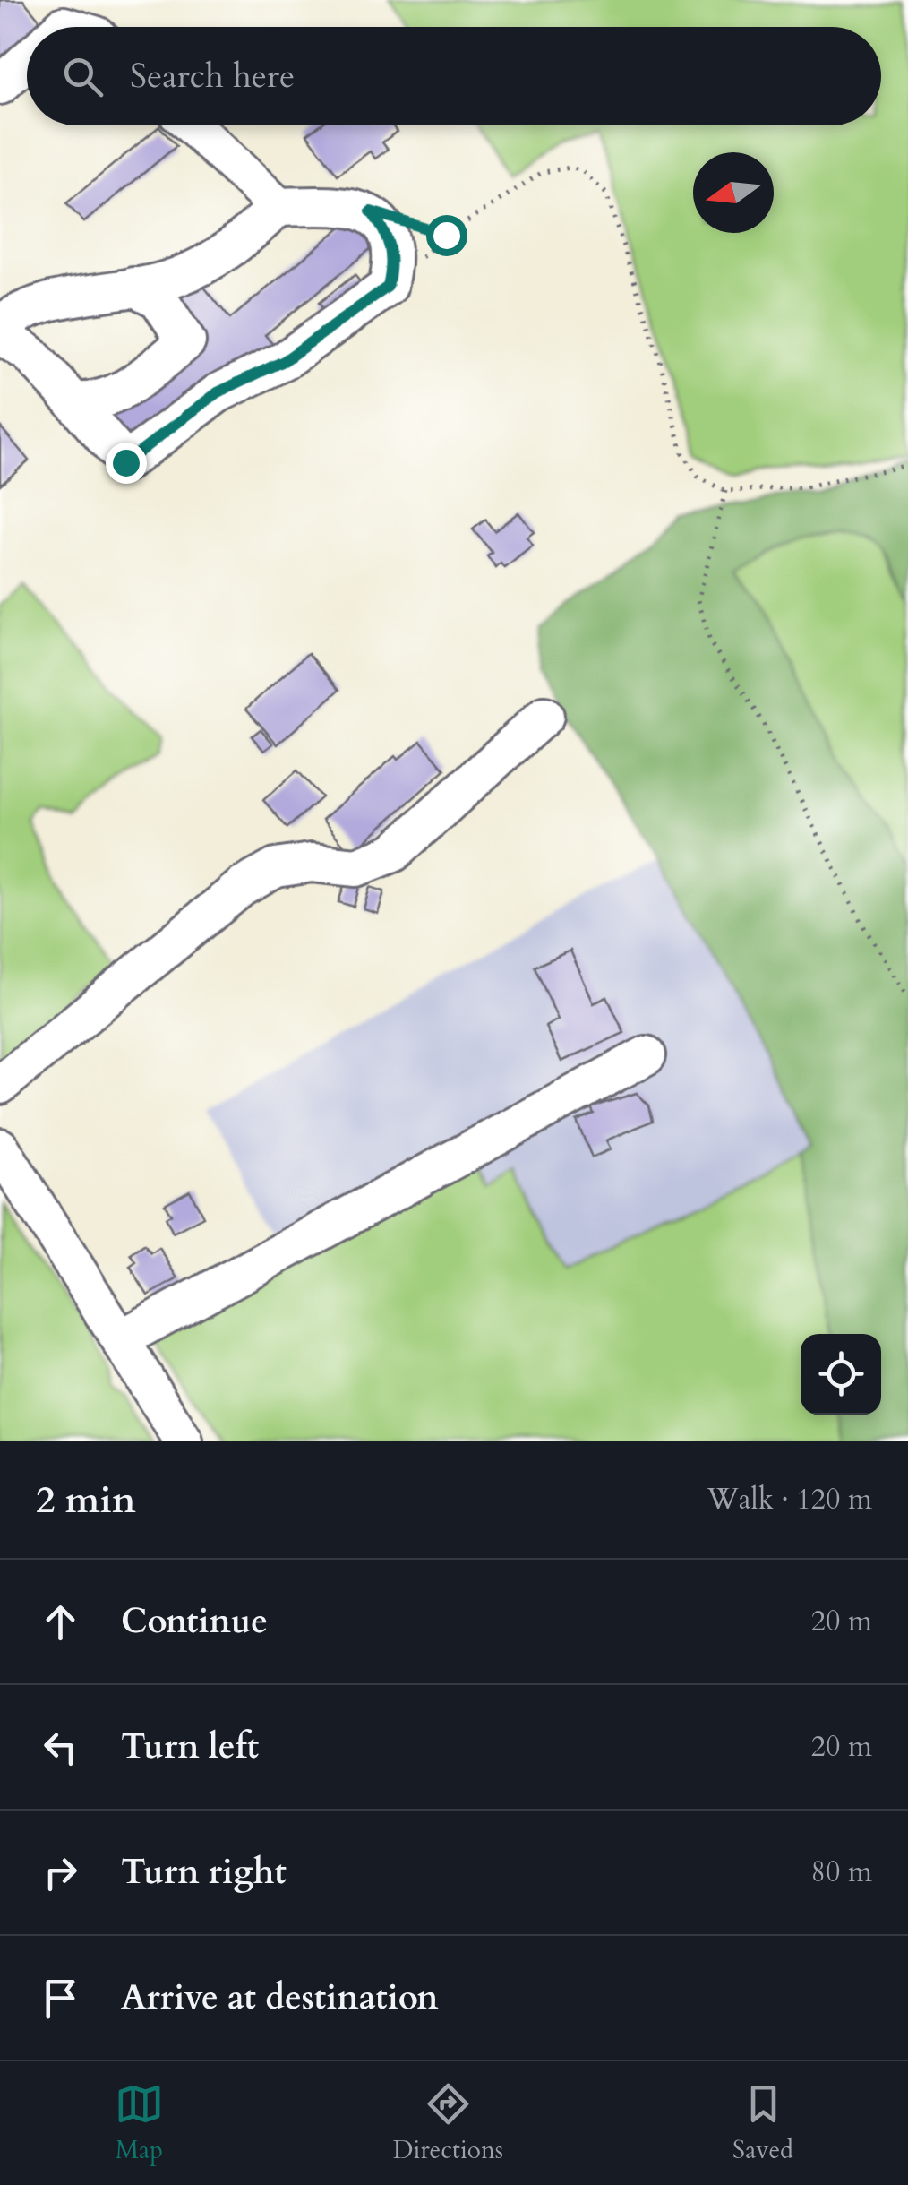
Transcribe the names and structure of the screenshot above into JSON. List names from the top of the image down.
{
  "north": "left",
  "page": {
    "search": "Search here",
    "heading": ["2 min", "Walk · 120 m"],
    "list": [
      ["Continue", "20 m"],
      ["Turn left", "20 m"],
      ["Turn right", "80 m"],
      "Arrive at destination"
    ],
    "nav": ["Map", "Directions", "Saved"]
  }
}
